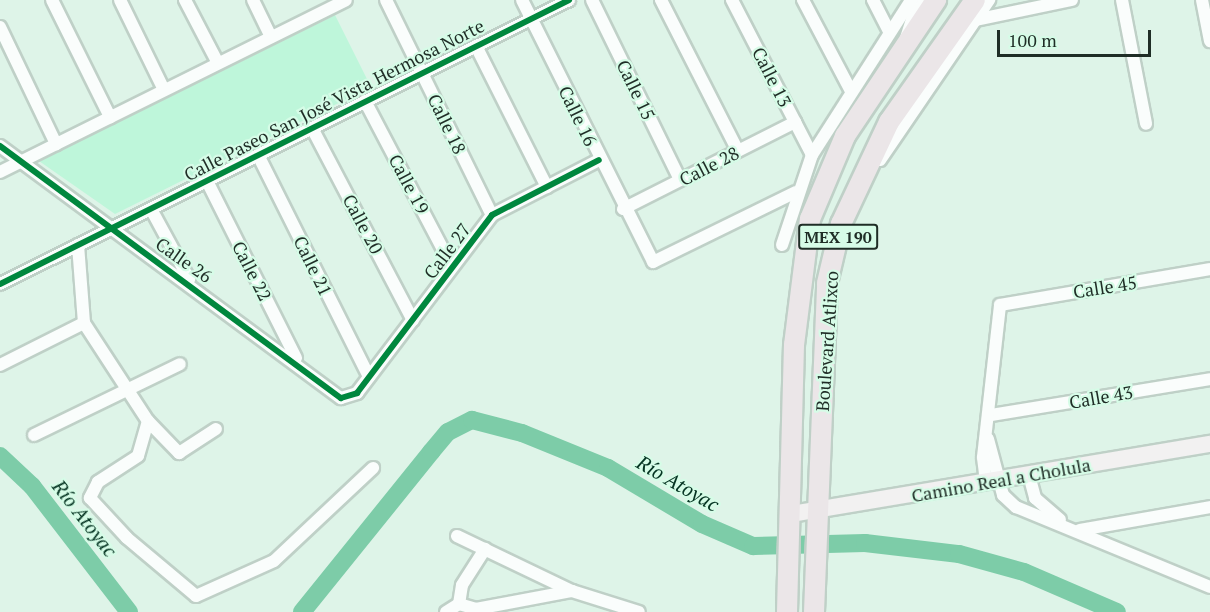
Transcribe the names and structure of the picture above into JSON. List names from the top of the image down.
{
  "streets": {
    "main road": ["MEX 190", "Boulevard Atlixco", "Camino Real a Cholula"],
    "street": [
      "Calle 13",
      "Calle 15",
      "Calle Paseo San José Vista Hermosa Norte",
      "Calle 16",
      "Calle 18",
      "Calle 28",
      "Calle 19",
      "Calle 20",
      "Calle 27",
      "Calle 26",
      "Calle 21",
      "Calle 22",
      "Calle 45",
      "Calle 43"
    ]
  },
  "crossings": [
    ["Calle 13", "Calle 28"],
    ["Calle 15", "Calle 28"],
    ["Calle Paseo San José Vista Hermosa Norte", "Calle 16"],
    ["Calle Paseo San José Vista Hermosa Norte", "Calle 18"],
    ["Calle Paseo San José Vista Hermosa Norte", "Calle 19"],
    ["Calle Paseo San José Vista Hermosa Norte", "Calle 20"],
    ["Calle Paseo San José Vista Hermosa Norte", "Calle 26"],
    ["Calle Paseo San José Vista Hermosa Norte", "Calle 21"],
    ["Calle Paseo San José Vista Hermosa Norte", "Calle 22"],
    ["Calle 16", "Calle 28"],
    ["Calle 16", "Calle 27"],
    ["Calle 18", "Calle 27"],
    ["Calle 19", "Calle 27"],
    ["Calle 20", "Calle 27"],
    ["Calle 27", "Calle 26"],
    ["Calle 27", "Calle 21"],
    ["Calle 26", "Calle 22"],
    ["Calle 45", "Calle 43"],
    ["Boulevard Atlixco", "Camino Real a Cholula"]
  ],
  "water": ["Río Atoyac"],
  "scale_bar": "100 m"
}
